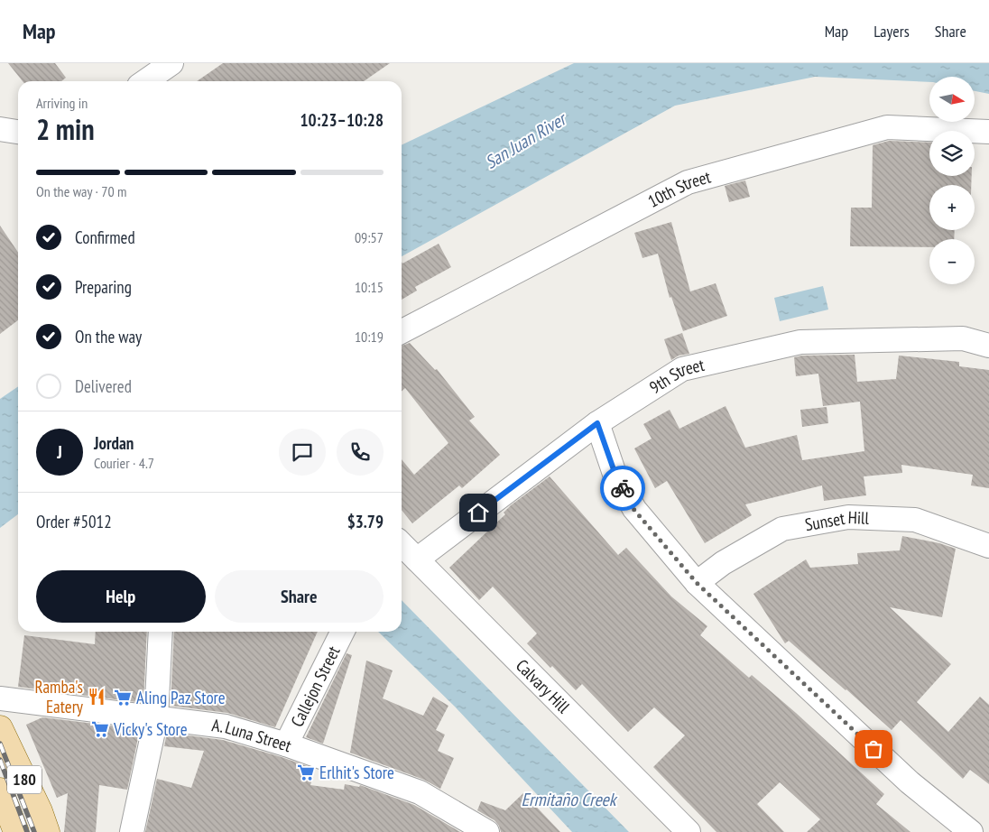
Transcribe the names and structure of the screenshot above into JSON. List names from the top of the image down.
{
  "streets": {
    "main road": ["180"],
    "street": [
      "10th Street",
      "9th Street",
      "Sunset Hill",
      "Callejon Street",
      "Calvary Hill",
      "A. Luna Street"
    ]
  },
  "crossings": [
    ["9th Street", "Calvary Hill"],
    ["Callejon Street", "A. Luna Street"]
  ],
  "water": ["San Juan River", "Ermitaño Creek"],
  "places": {
    "restaurant": ["Ramba's Eatery"],
    "supermarket": ["Aling Paz Store", "Vicky's Store", "Erlhit's Store"]
  },
  "north": "right",
  "page": {
    "header": "Map",
    "nav": ["Map", "Layers", "Share"],
    "map_buttons": ["+", "−"],
    "heading": ["2 min", "Arriving in", "10:23–10:28"],
    "panel": [
      "Jordan",
      "Courier · 4.7",
      "Order #5012",
      "$3.79"
    ],
    "bar": "On the way · 70 m",
    "list": [
      ["Confirmed", "09:57"],
      ["Preparing", "10:15"],
      ["On the way", "10:19"],
      "Delivered"
    ],
    "round": "J",
    "buttons": ["Help", "Share"]
  }
}
